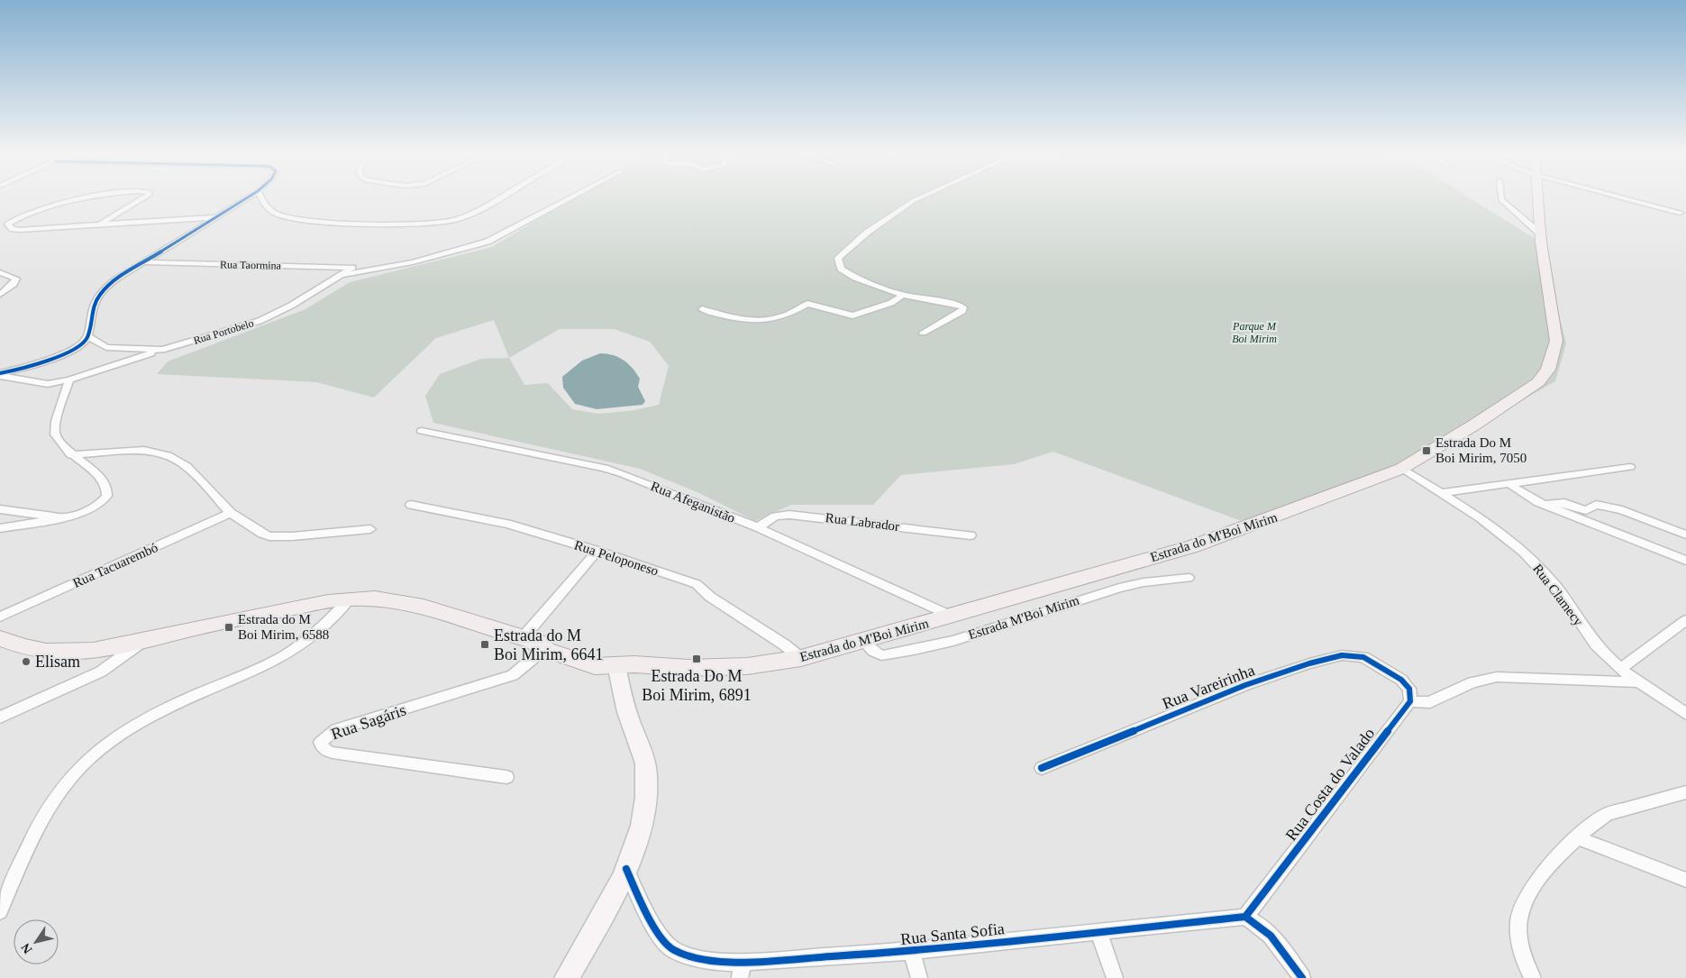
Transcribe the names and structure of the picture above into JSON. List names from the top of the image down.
{
  "streets": {
    "main road": ["Estrada do M'Boi Mirim"],
    "street": [
      "Rua Taormina",
      "Rua Portobelo",
      "Rua Afeganistão",
      "Rua Labrador",
      "Rua Peloponeso",
      "Rua Tacuarembó",
      "Rua Clamecy",
      "Estrada M'Boi Mirim",
      "Rua Vareirinha",
      "Rua Sagáris",
      "Rua Costa do Valado",
      "Rua Santa Sofia"
    ]
  },
  "crossings": [
    ["Rua Taormina", "Rua Portobelo"],
    ["Rua Afeganistão", "Rua Labrador"],
    ["Rua Afeganistão", "Estrada do M'Boi Mirim"],
    ["Estrada do M'Boi Mirim", "Rua Peloponeso"],
    ["Estrada do M'Boi Mirim", "Rua Clamecy"],
    ["Estrada do M'Boi Mirim", "Estrada M'Boi Mirim"],
    ["Estrada do M'Boi Mirim", "Rua Sagáris"],
    ["Rua Vareirinha", "Rua Costa do Valado"],
    ["Rua Costa do Valado", "Rua Santa Sofia"]
  ],
  "parks": ["Parque M Boi Mirim"],
  "places": {
    "transit": [
      "Estrada Do M Boi Mirim, 7050",
      "Estrada do M Boi Mirim, 6588",
      "Estrada do M Boi Mirim, 6641",
      "Estrada Do M Boi Mirim, 6891"
    ],
    "other": ["Elisam"]
  },
  "north": "bottom left"
}
